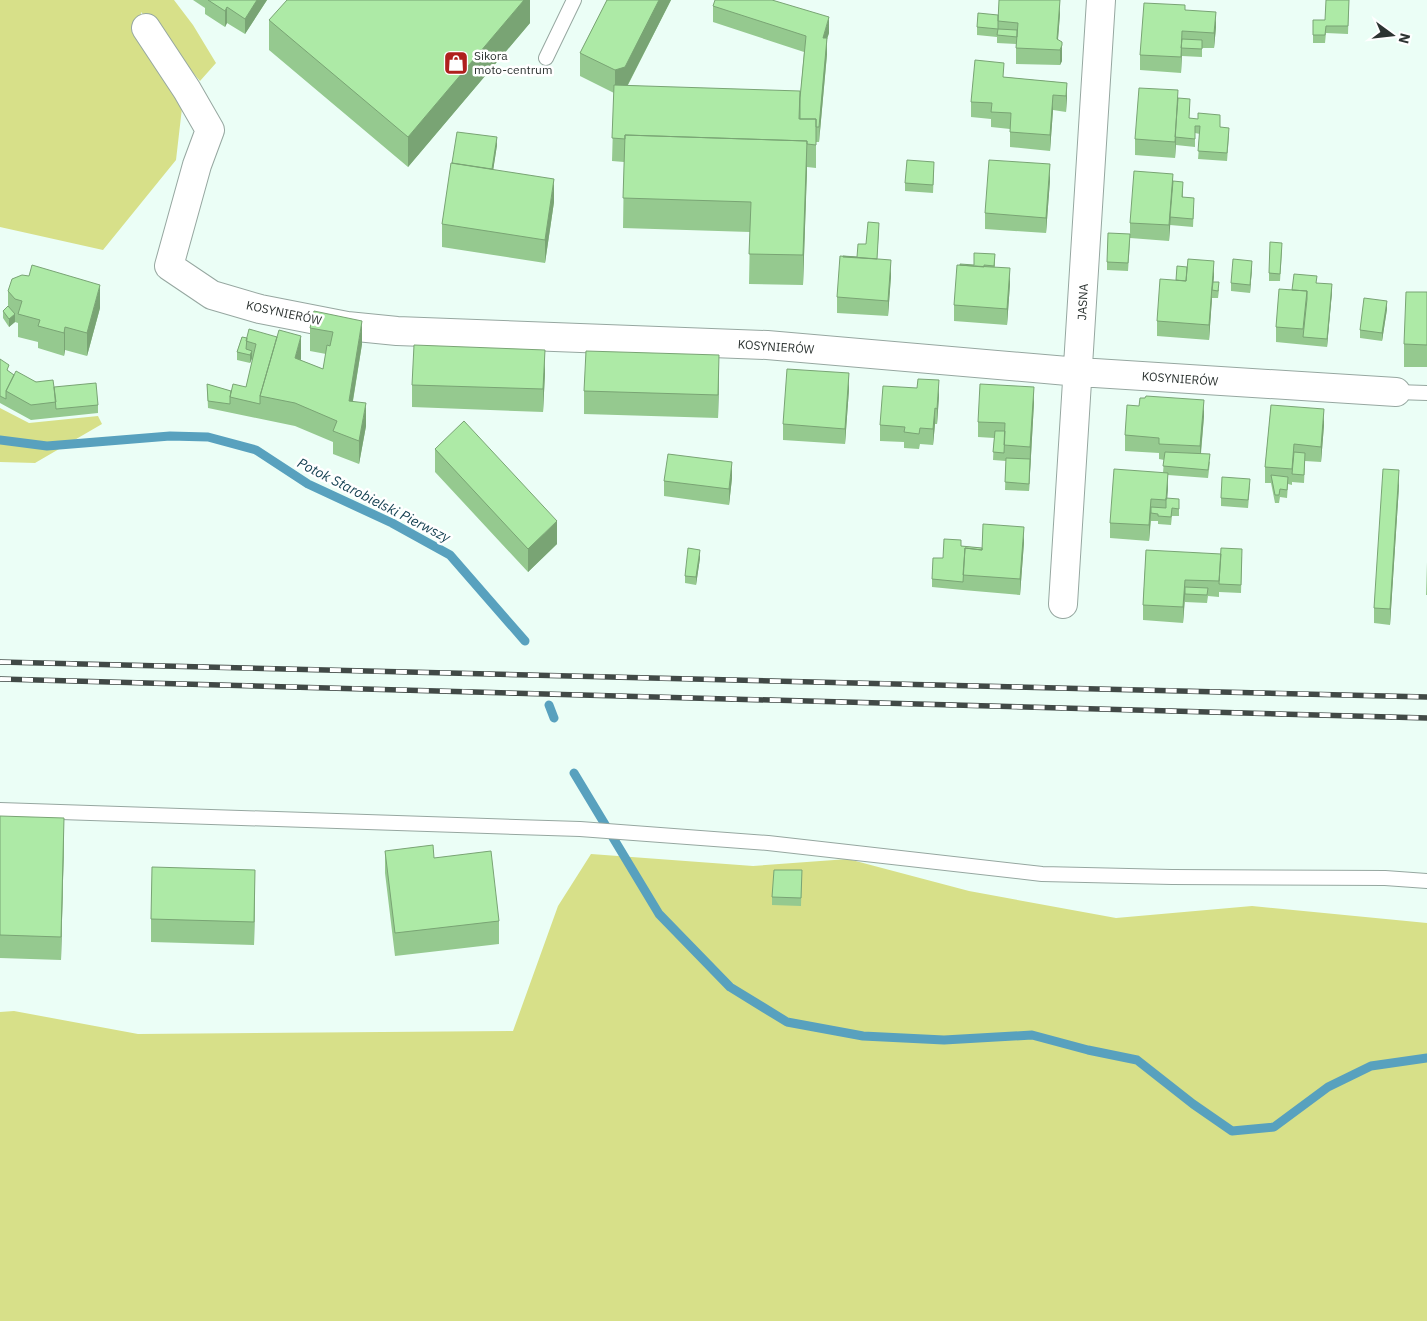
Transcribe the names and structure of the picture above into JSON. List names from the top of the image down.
{
  "streets": {
    "street": ["JASNA", "KOSYNIERÓW"]
  },
  "crossings": [
    ["JASNA", "KOSYNIERÓW"]
  ],
  "water": ["Potok Starobielski Pierwszy"],
  "places": {
    "shop": ["Sikora moto-centrum"]
  },
  "north": "right"
}
